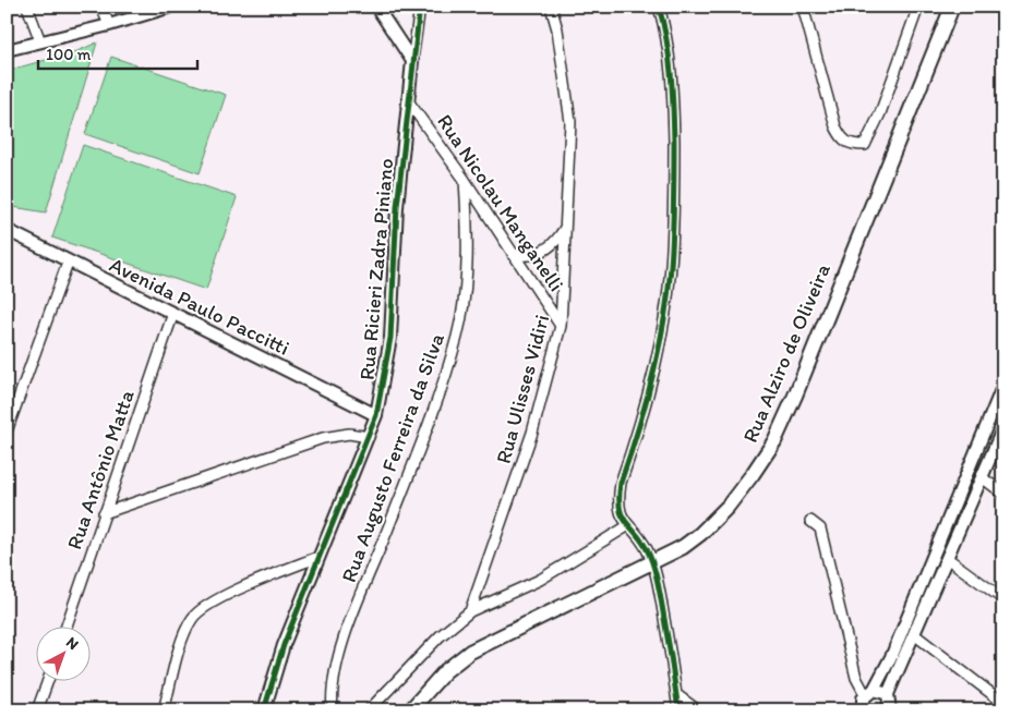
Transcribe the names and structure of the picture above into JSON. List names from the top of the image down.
{
  "streets": {
    "main road": ["Rua Alziro de Oliveira"],
    "street": [
      "Rua Nicolau Manganelli",
      "Rua Ricieri Zadra Piniano",
      "Avenida Paulo Paccitti",
      "Rua Ulisses Vidiri",
      "Rua Augusto Ferreira da Silva",
      "Rua Antônio Matta"
    ]
  },
  "crossings": [
    ["Rua Nicolau Manganelli", "Rua Ricieri Zadra Piniano"],
    ["Rua Nicolau Manganelli", "Rua Ulisses Vidiri"],
    ["Rua Nicolau Manganelli", "Rua Augusto Ferreira da Silva"],
    ["Rua Ricieri Zadra Piniano", "Avenida Paulo Paccitti"],
    ["Avenida Paulo Paccitti", "Rua Antônio Matta"]
  ],
  "scale_bar": "100 m",
  "north": "top right"
}
